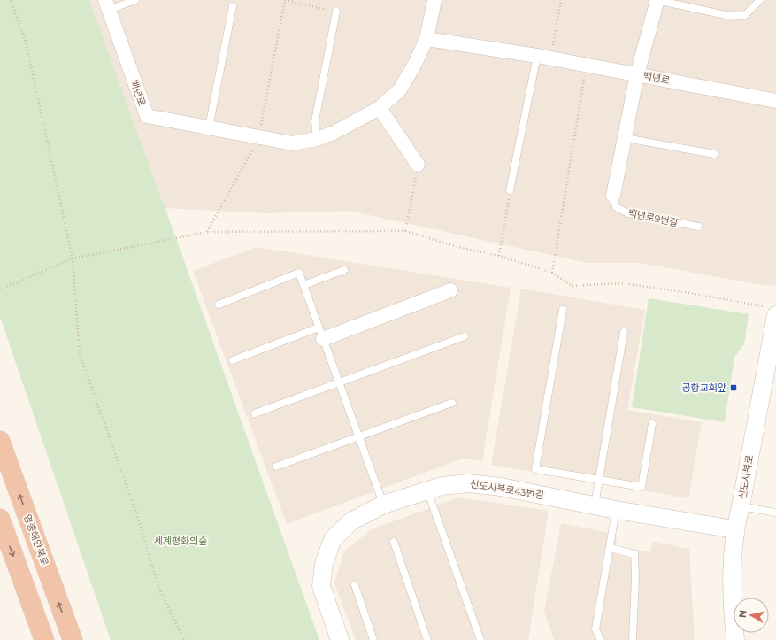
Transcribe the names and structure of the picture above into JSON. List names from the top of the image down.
{
  "streets": {
    "highway": ["영종해안북로"],
    "street": [
      "백년로",
      "백년로9번길",
      "신도시북로",
      "신도시북로43번길"
    ]
  },
  "crossings": [
    ["백년로", "백년로9번길"],
    ["신도시북로", "신도시북로43번길"]
  ],
  "parks": ["세계평화의숲"],
  "places": {
    "transit": ["공항교회앞"]
  },
  "north": "left"
}
